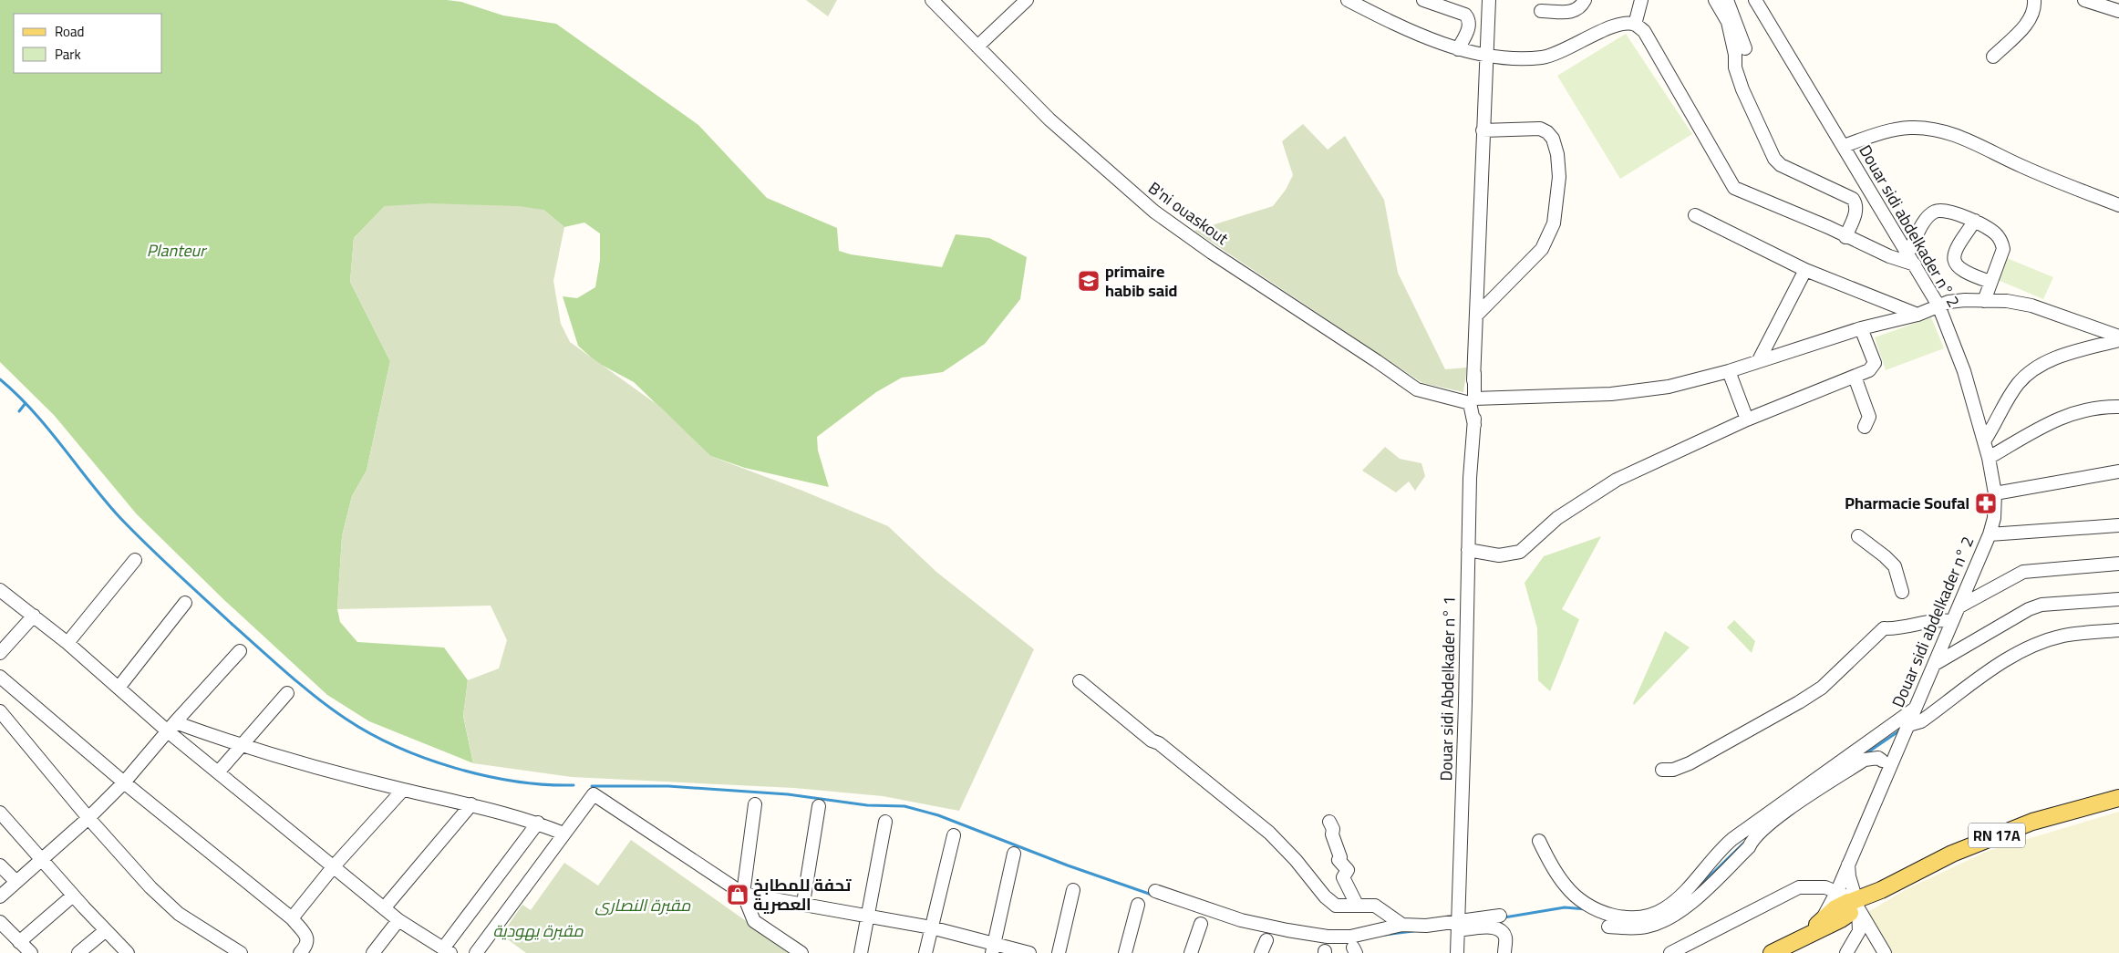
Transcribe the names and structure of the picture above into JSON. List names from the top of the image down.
{
  "streets": {
    "main road": ["RN 17A"],
    "street": ["B'ni ouaskout", "Douar sidi abdelkader n° 2", "Douar sidi Abdelkader n° 1"]
  },
  "crossings": [
    ["B'ni ouaskout", "Douar sidi abdelkader n° 2"],
    ["B'ni ouaskout", "Douar sidi Abdelkader n° 1"],
    ["Douar sidi abdelkader n° 2", "RN 17A"]
  ],
  "parks": ["Planteur", "مقبرة النصارى", "مقبرة يهودية"],
  "places": {
    "school or university": ["primaire habib said"],
    "pharmacy": ["Pharmacie Soufal"],
    "shop": ["تحفة للمطابخ العصرية"]
  },
  "legend": ["Road", "Park"]
}
